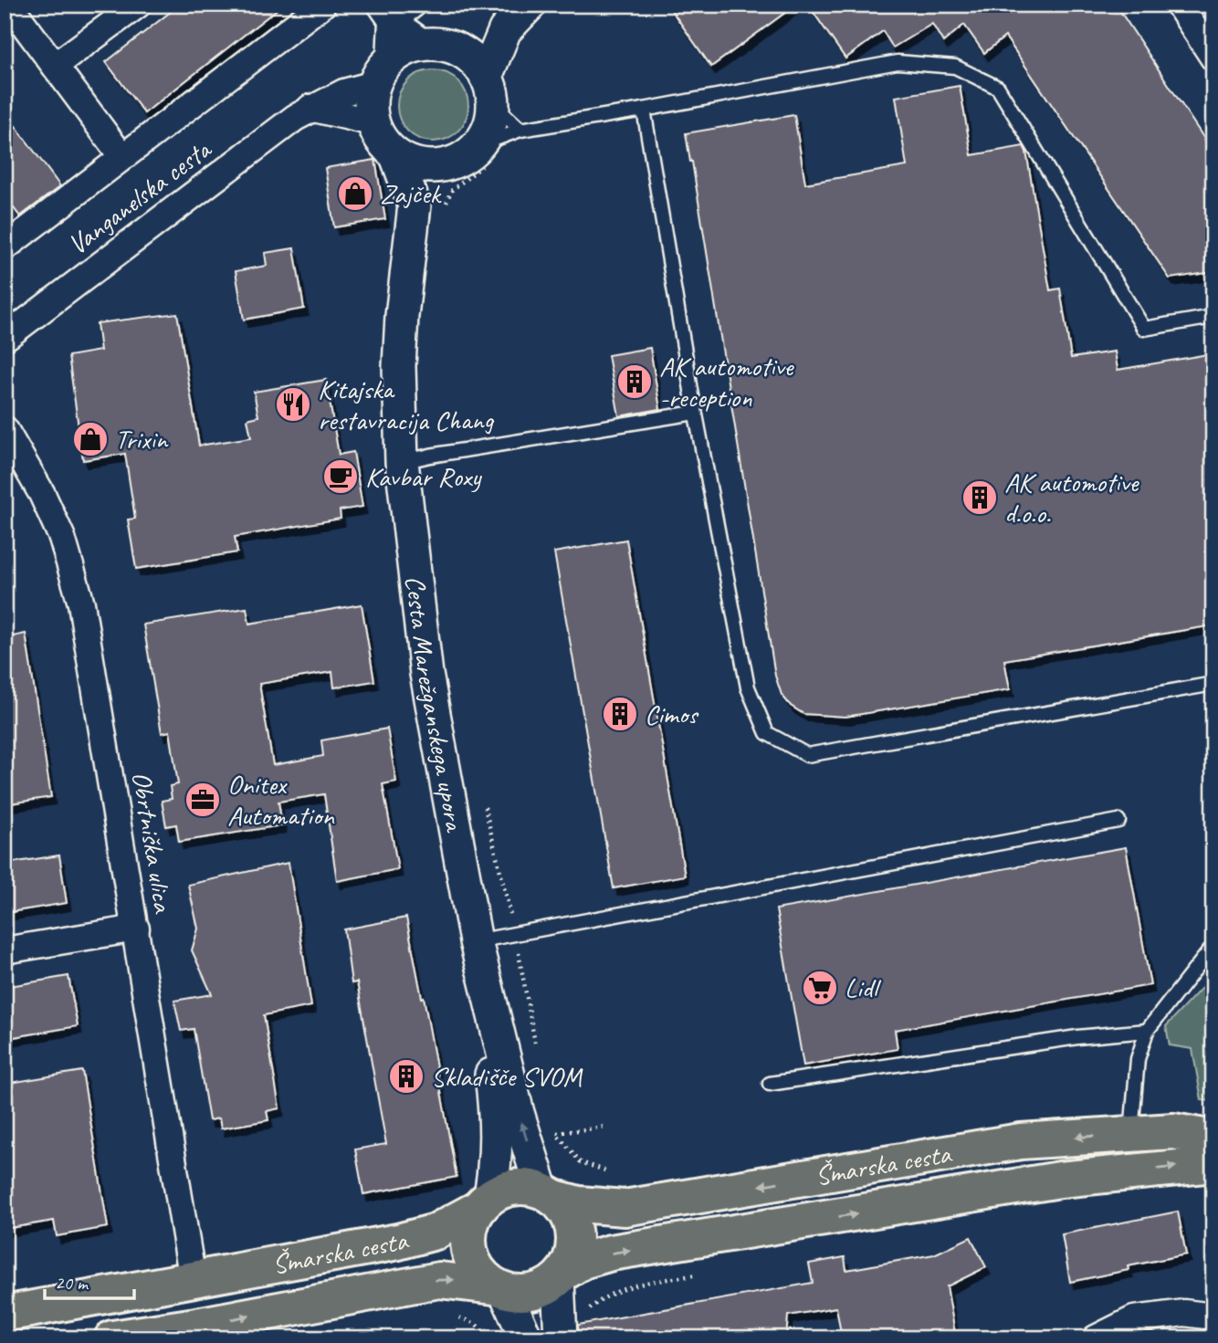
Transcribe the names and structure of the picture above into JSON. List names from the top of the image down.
{
  "streets": {
    "main road": ["Šmarska cesta"],
    "street": ["Vanganelska cesta", "Cesta Marežganskega upora", "Obrtniška ulica"]
  },
  "crossings": [
    ["Vanganelska cesta", "Cesta Marežganskega upora"],
    ["Cesta Marežganskega upora", "Šmarska cesta"],
    ["Obrtniška ulica", "Šmarska cesta"]
  ],
  "places": {
    "shop": ["Zajček", "Trixin"],
    "building": [
      "AK automotive -reception",
      "AK automotive d.o.o.",
      "Cimos",
      "Skladišče SVOM"
    ],
    "restaurant": ["Kitajska restavracija Chang"],
    "cafe": ["Kavbar Roxy"],
    "office": ["Onitex Automation"],
    "supermarket": ["Lidl"]
  },
  "scale_bar": "20 m"
}
